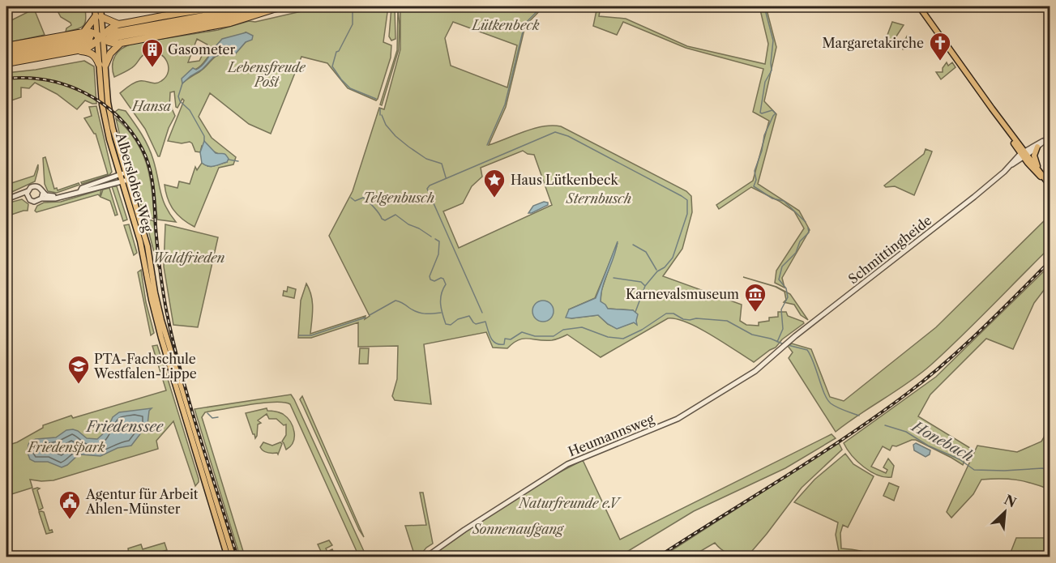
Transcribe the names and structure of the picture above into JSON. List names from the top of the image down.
{
  "streets": {
    "main road": ["Albersloher Weg"],
    "street": ["Schmittingheide", "Heumannsweg"]
  },
  "crossings": [
    ["Schmittingheide", "Heumannsweg"]
  ],
  "water": ["Friedenssee", "Honebach"],
  "parks": [
    "Lütkenbeck",
    "Lebensfreude Post",
    "Hansa",
    "Telgenbusch",
    "Sternbusch",
    "Waldfrieden",
    "Friedenspark",
    "Naturfreunde e.V",
    "Sonnenaufgang"
  ],
  "places": {
    "church": ["Margaretakirche"],
    "building": ["Gasometer"],
    "place": ["Haus Lütkenbeck"],
    "museum": ["Karnevalsmuseum"],
    "school or university": ["PTA-Fachschule Westfalen-Lippe"],
    "public building": ["Agentur für Arbeit Ahlen-Münster"]
  },
  "north": "top right"
}
